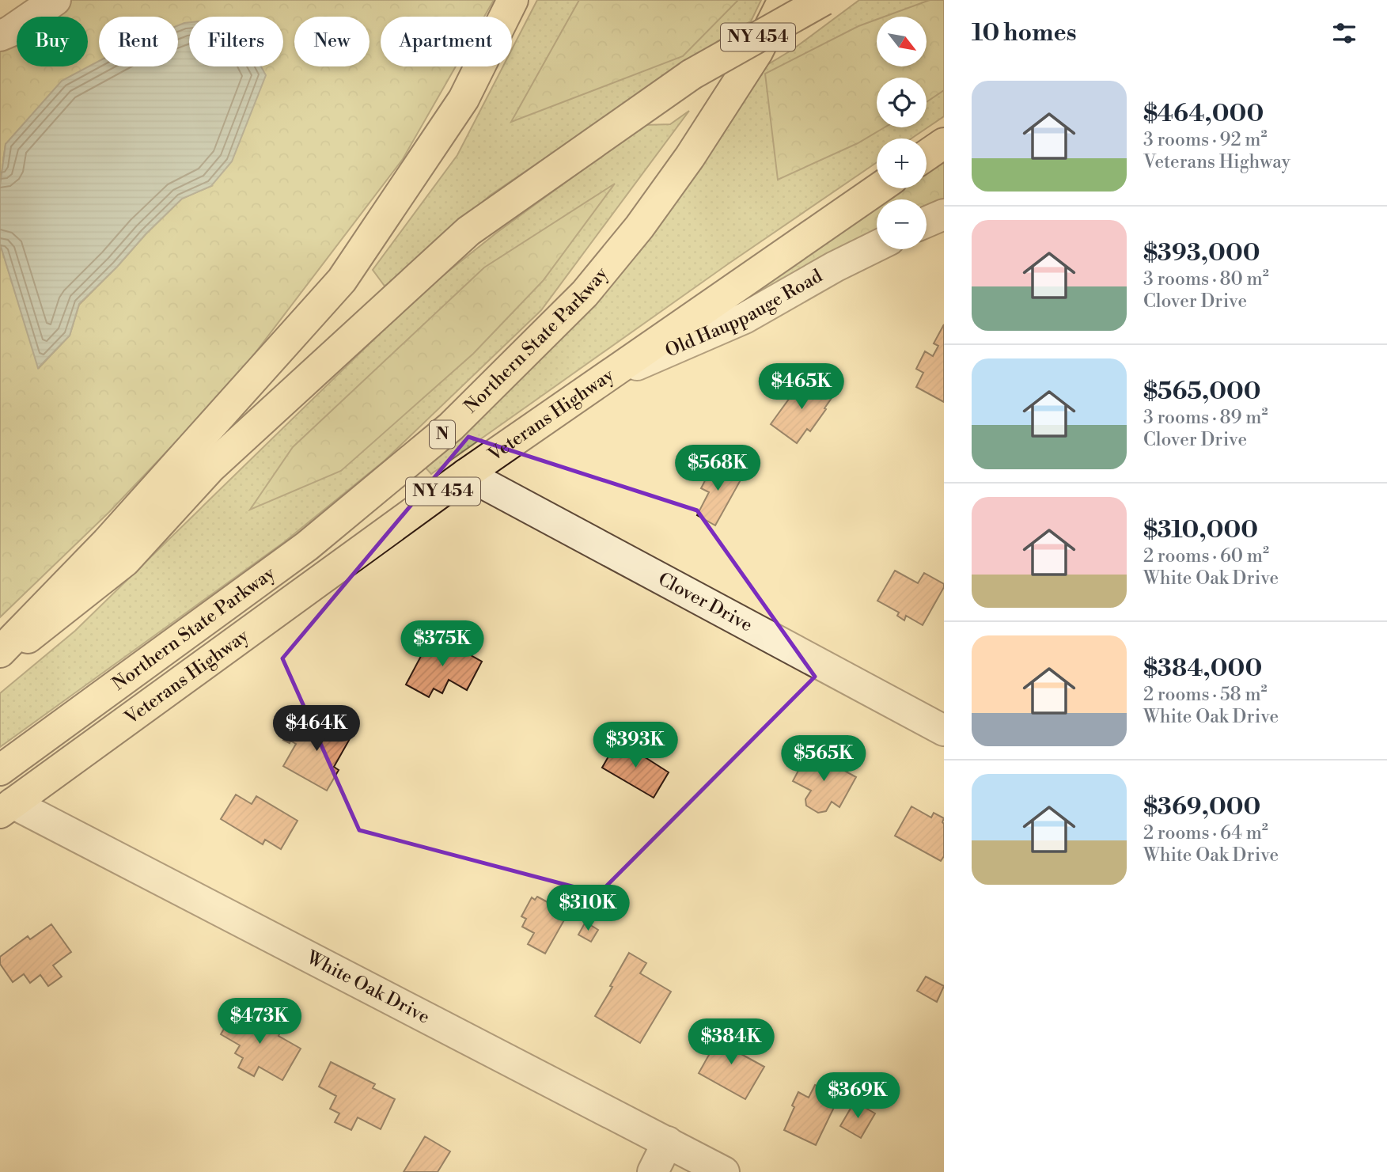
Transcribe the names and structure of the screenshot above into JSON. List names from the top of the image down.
{
  "streets": {
    "main road": [
      "NY 454",
      "Northern State Parkway",
      "Veterans Highway",
      "N"
    ],
    "street": ["Old Hauppauge Road", "Clover Drive", "White Oak Drive"]
  },
  "crossings": [
    ["Old Hauppauge Road", "Veterans Highway"],
    ["Veterans Highway", "Clover Drive"],
    ["Veterans Highway", "White Oak Drive"]
  ],
  "north": "bottom right",
  "page": {
    "heading": "10 homes",
    "map_buttons": ["+", "−"],
    "chip": [
      "Buy",
      "Rent",
      "Filters",
      "New",
      "Apartment"
    ],
    "list": [
      {
        "name": "$464,000",
        "note": "3 rooms · 92 m² · Veterans Highway"
      },
      {
        "name": "$393,000",
        "note": "3 rooms · 80 m² · Clover Drive"
      },
      {
        "name": "$565,000",
        "note": "3 rooms · 89 m² · Clover Drive"
      },
      {
        "name": "$310,000",
        "note": "2 rooms · 60 m² · White Oak Drive"
      },
      {
        "name": "$384,000",
        "note": "2 rooms · 58 m² · White Oak Drive"
      },
      {
        "name": "$369,000",
        "note": "2 rooms · 64 m² · White Oak Drive"
      }
    ],
    "price": [
      "$465K",
      "$568K",
      "$375K",
      "$464K",
      "$393K",
      "$565K",
      "$310K",
      "$473K",
      "$384K",
      "$369K"
    ]
  }
}
